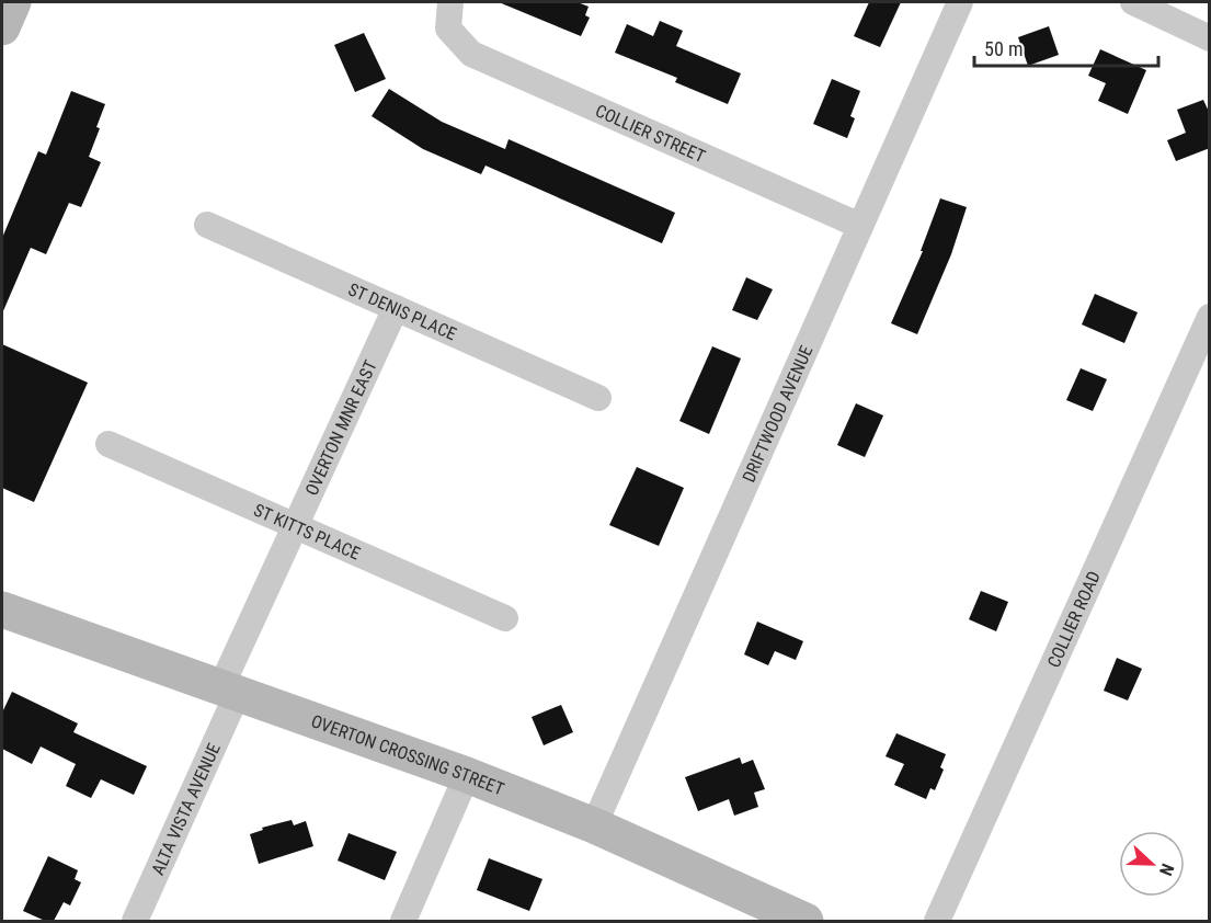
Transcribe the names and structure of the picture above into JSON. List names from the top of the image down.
{
  "streets": {
    "main road": ["OVERTON CROSSING STREET"],
    "street": [
      "COLLIER STREET",
      "ST DENIS PLACE",
      "DRIFTWOOD AVENUE",
      "OVERTON MNR EAST",
      "ST KITTS PLACE",
      "COLLIER ROAD",
      "ALTA VISTA AVENUE"
    ]
  },
  "crossings": [
    ["COLLIER STREET", "DRIFTWOOD AVENUE"],
    ["ST DENIS PLACE", "OVERTON MNR EAST"],
    ["DRIFTWOOD AVENUE", "OVERTON CROSSING STREET"],
    ["OVERTON MNR EAST", "ST KITTS PLACE"],
    ["OVERTON MNR EAST", "OVERTON CROSSING STREET"],
    ["OVERTON MNR EAST", "ALTA VISTA AVENUE"],
    ["OVERTON CROSSING STREET", "ALTA VISTA AVENUE"]
  ],
  "scale_bar": "50 m",
  "north": "right"
}
